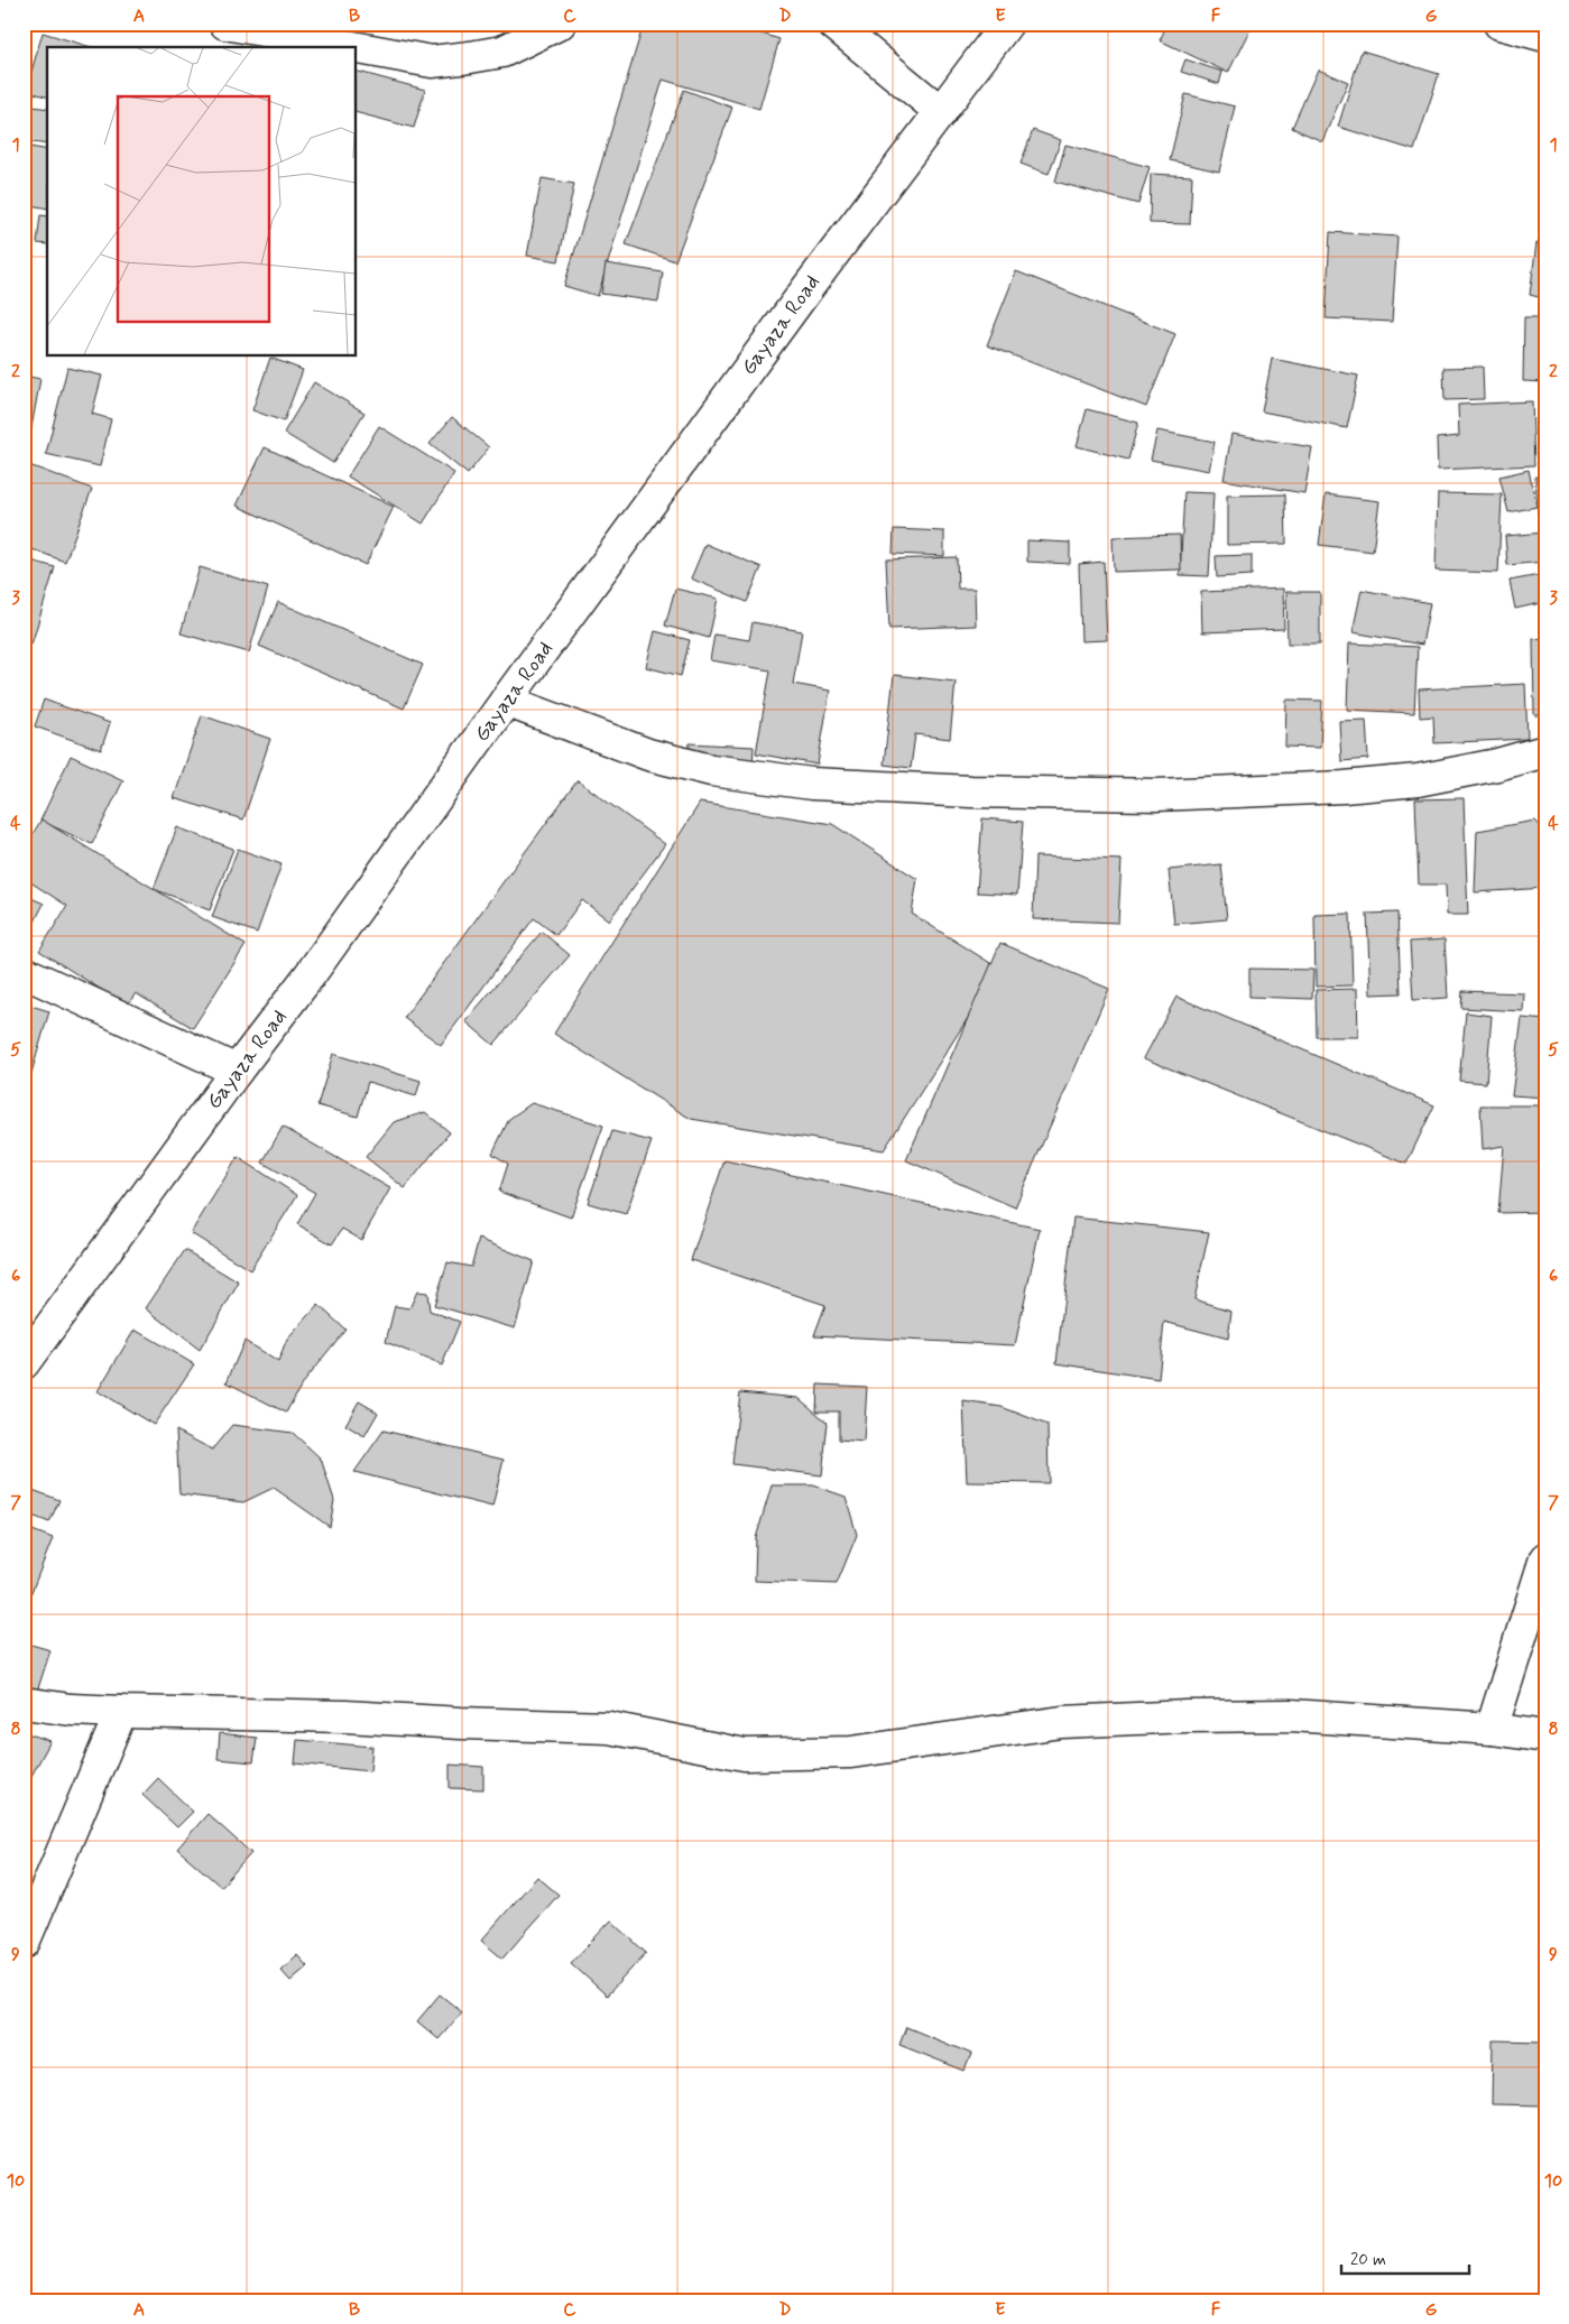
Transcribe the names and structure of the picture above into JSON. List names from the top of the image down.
{
  "streets": {
    "street": ["Gayaza Road"]
  },
  "scale_bar": "20 m",
  "grid": {
    "columns": [
      "A",
      "B",
      "C",
      "D",
      "E",
      "F",
      "G"
    ],
    "rows": [
      "1",
      "2",
      "3",
      "4",
      "5",
      "6",
      "7",
      "8",
      "9",
      "10"
    ]
  }
}
